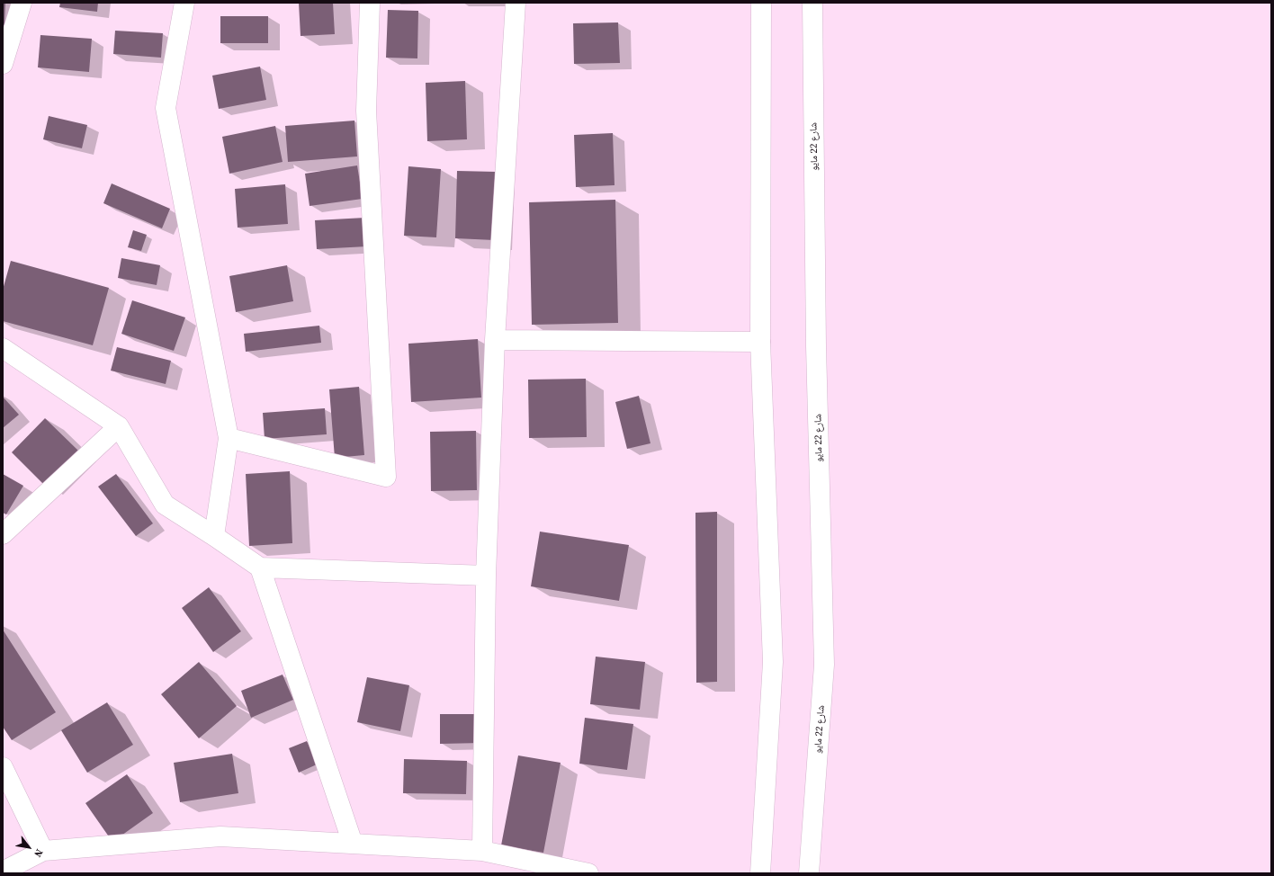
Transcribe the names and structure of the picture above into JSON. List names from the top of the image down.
{
  "streets": {
    "street": ["شارع 22 مايو"]
  },
  "north": "bottom right"
}
